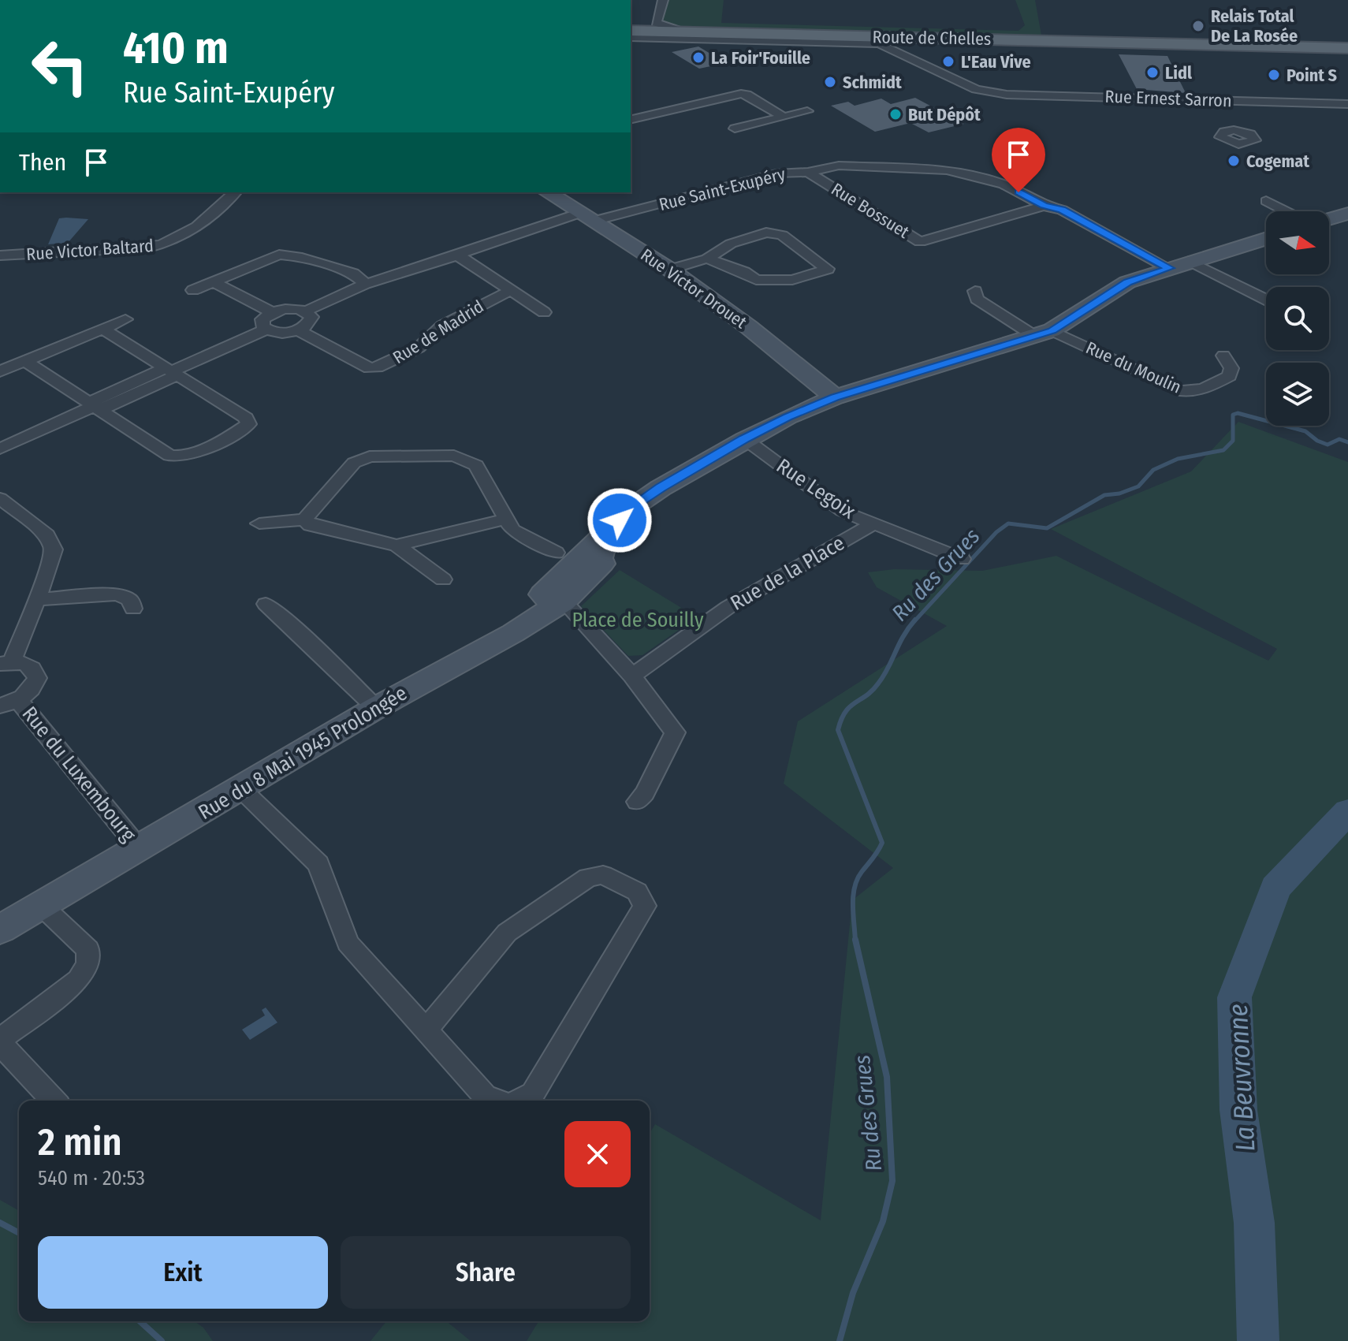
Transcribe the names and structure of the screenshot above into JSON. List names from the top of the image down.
{
  "streets": {
    "main road": ["Route de Chelles"],
    "street": [
      "Rue Ernest Sarron",
      "Rue Saint-Exupéry",
      "Rue Bossuet",
      "Rue Victor Baltard",
      "Rue Victor Drouet",
      "Rue de Madrid",
      "Rue du Moulin",
      "Rue Legoix",
      "Rue de la Place",
      "Rue du 8 Mai 1945 Prolongée",
      "Rue du Luxembourg"
    ]
  },
  "crossings": [
    ["Rue Saint-Exupéry", "Rue Bossuet"],
    ["Rue Saint-Exupéry", "Rue Victor Drouet"],
    ["Rue Saint-Exupéry", "Rue de Madrid"],
    ["Rue Saint-Exupéry", "Rue du 8 Mai 1945 Prolongée"],
    ["Rue Victor Drouet", "Rue du 8 Mai 1945 Prolongée"],
    ["Rue du Moulin", "Rue du 8 Mai 1945 Prolongée"],
    ["Rue Legoix", "Rue de la Place"],
    ["Rue Legoix", "Rue du 8 Mai 1945 Prolongée"],
    ["Rue du 8 Mai 1945 Prolongée", "Rue du Luxembourg"]
  ],
  "water": ["Ru des Grues", "La Beuvronne"],
  "parks": ["Place de Souilly"],
  "places": [
    "Relais Total De La Rosée",
    "La Foir'Fouille",
    "L'Eau Vive",
    "Lidl",
    "Point S",
    "Schmidt",
    "But Dépôt",
    "Cogemat"
  ],
  "north": "right",
  "page": {
    "turn": ["410 m", "Rue Saint-Exupéry"],
    "then": "Then",
    "heading": ["2 min", "540 m · 20:53"],
    "buttons": ["Exit", "Share"]
  }
}
